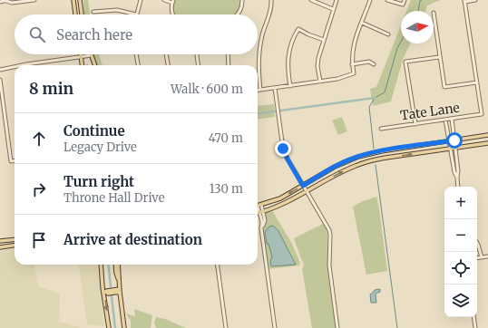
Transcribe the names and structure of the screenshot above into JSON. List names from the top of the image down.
{
  "streets": {
    "street": ["Tate Lane"]
  },
  "north": "right",
  "page": {
    "search": "Search here",
    "heading": ["8 min", "Walk · 600 m"],
    "list": [
      ["Continue", "Legacy Drive", "470 m"],
      ["Turn right", "Throne Hall Drive", "130 m"],
      "Arrive at destination"
    ],
    "map_buttons": ["+", "−"]
  }
}
